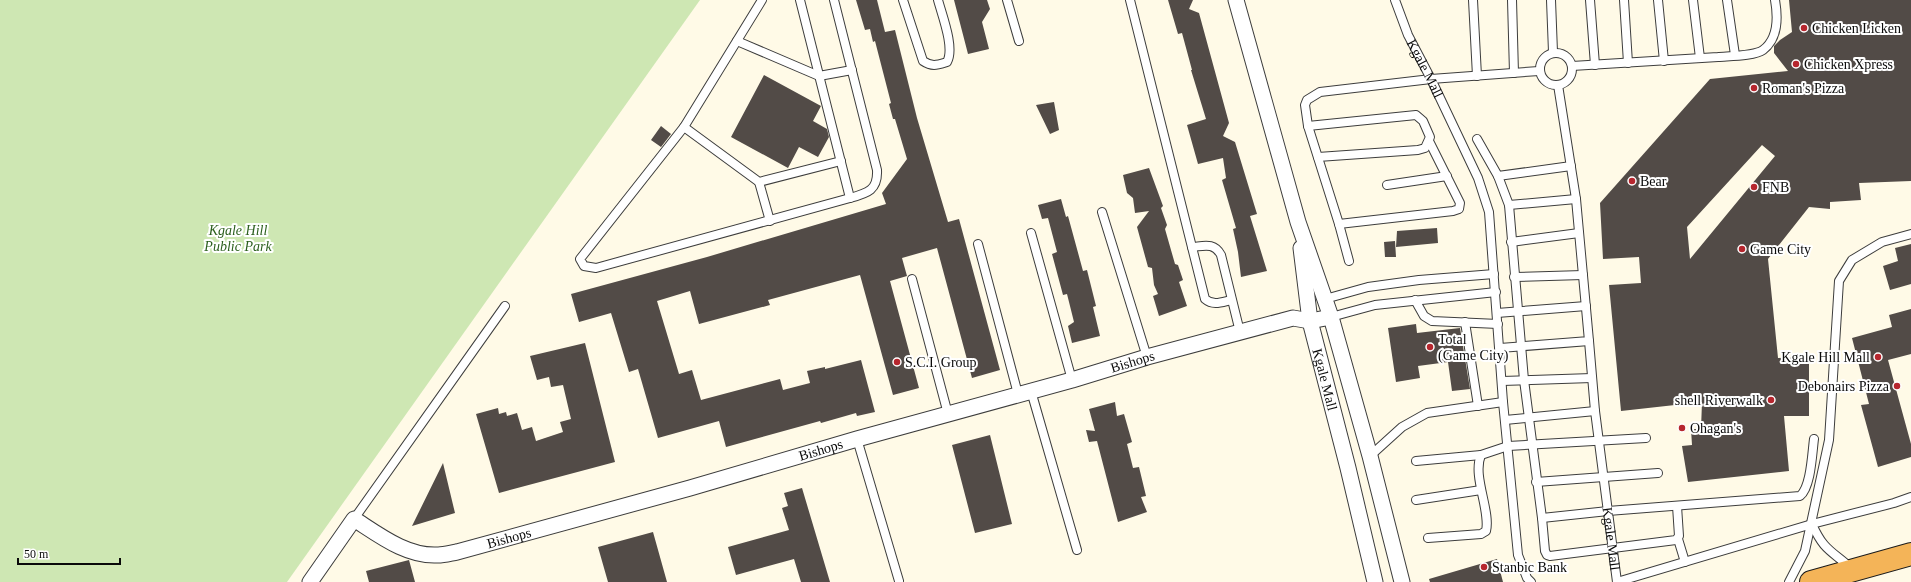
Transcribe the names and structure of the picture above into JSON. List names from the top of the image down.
{
  "streets": {
    "street": ["Kgale Mall", "Bishops"]
  },
  "crossings": [
    ["Kgale Mall", "Bishops"]
  ],
  "parks": ["Kgale Hill Public Park"],
  "places": [
    "Chicken Licken",
    "Chicken Xpress",
    "Roman's Pizza",
    "Bear",
    "FNB",
    "Game City",
    "Total (Game City)",
    "Kgale Hill Mall",
    "S.C.I. Group",
    "Debonairs Pizza",
    "shell Riverwalk",
    "Ohagan's",
    "Stanbic Bank"
  ],
  "scale_bar": "50 m"
}
